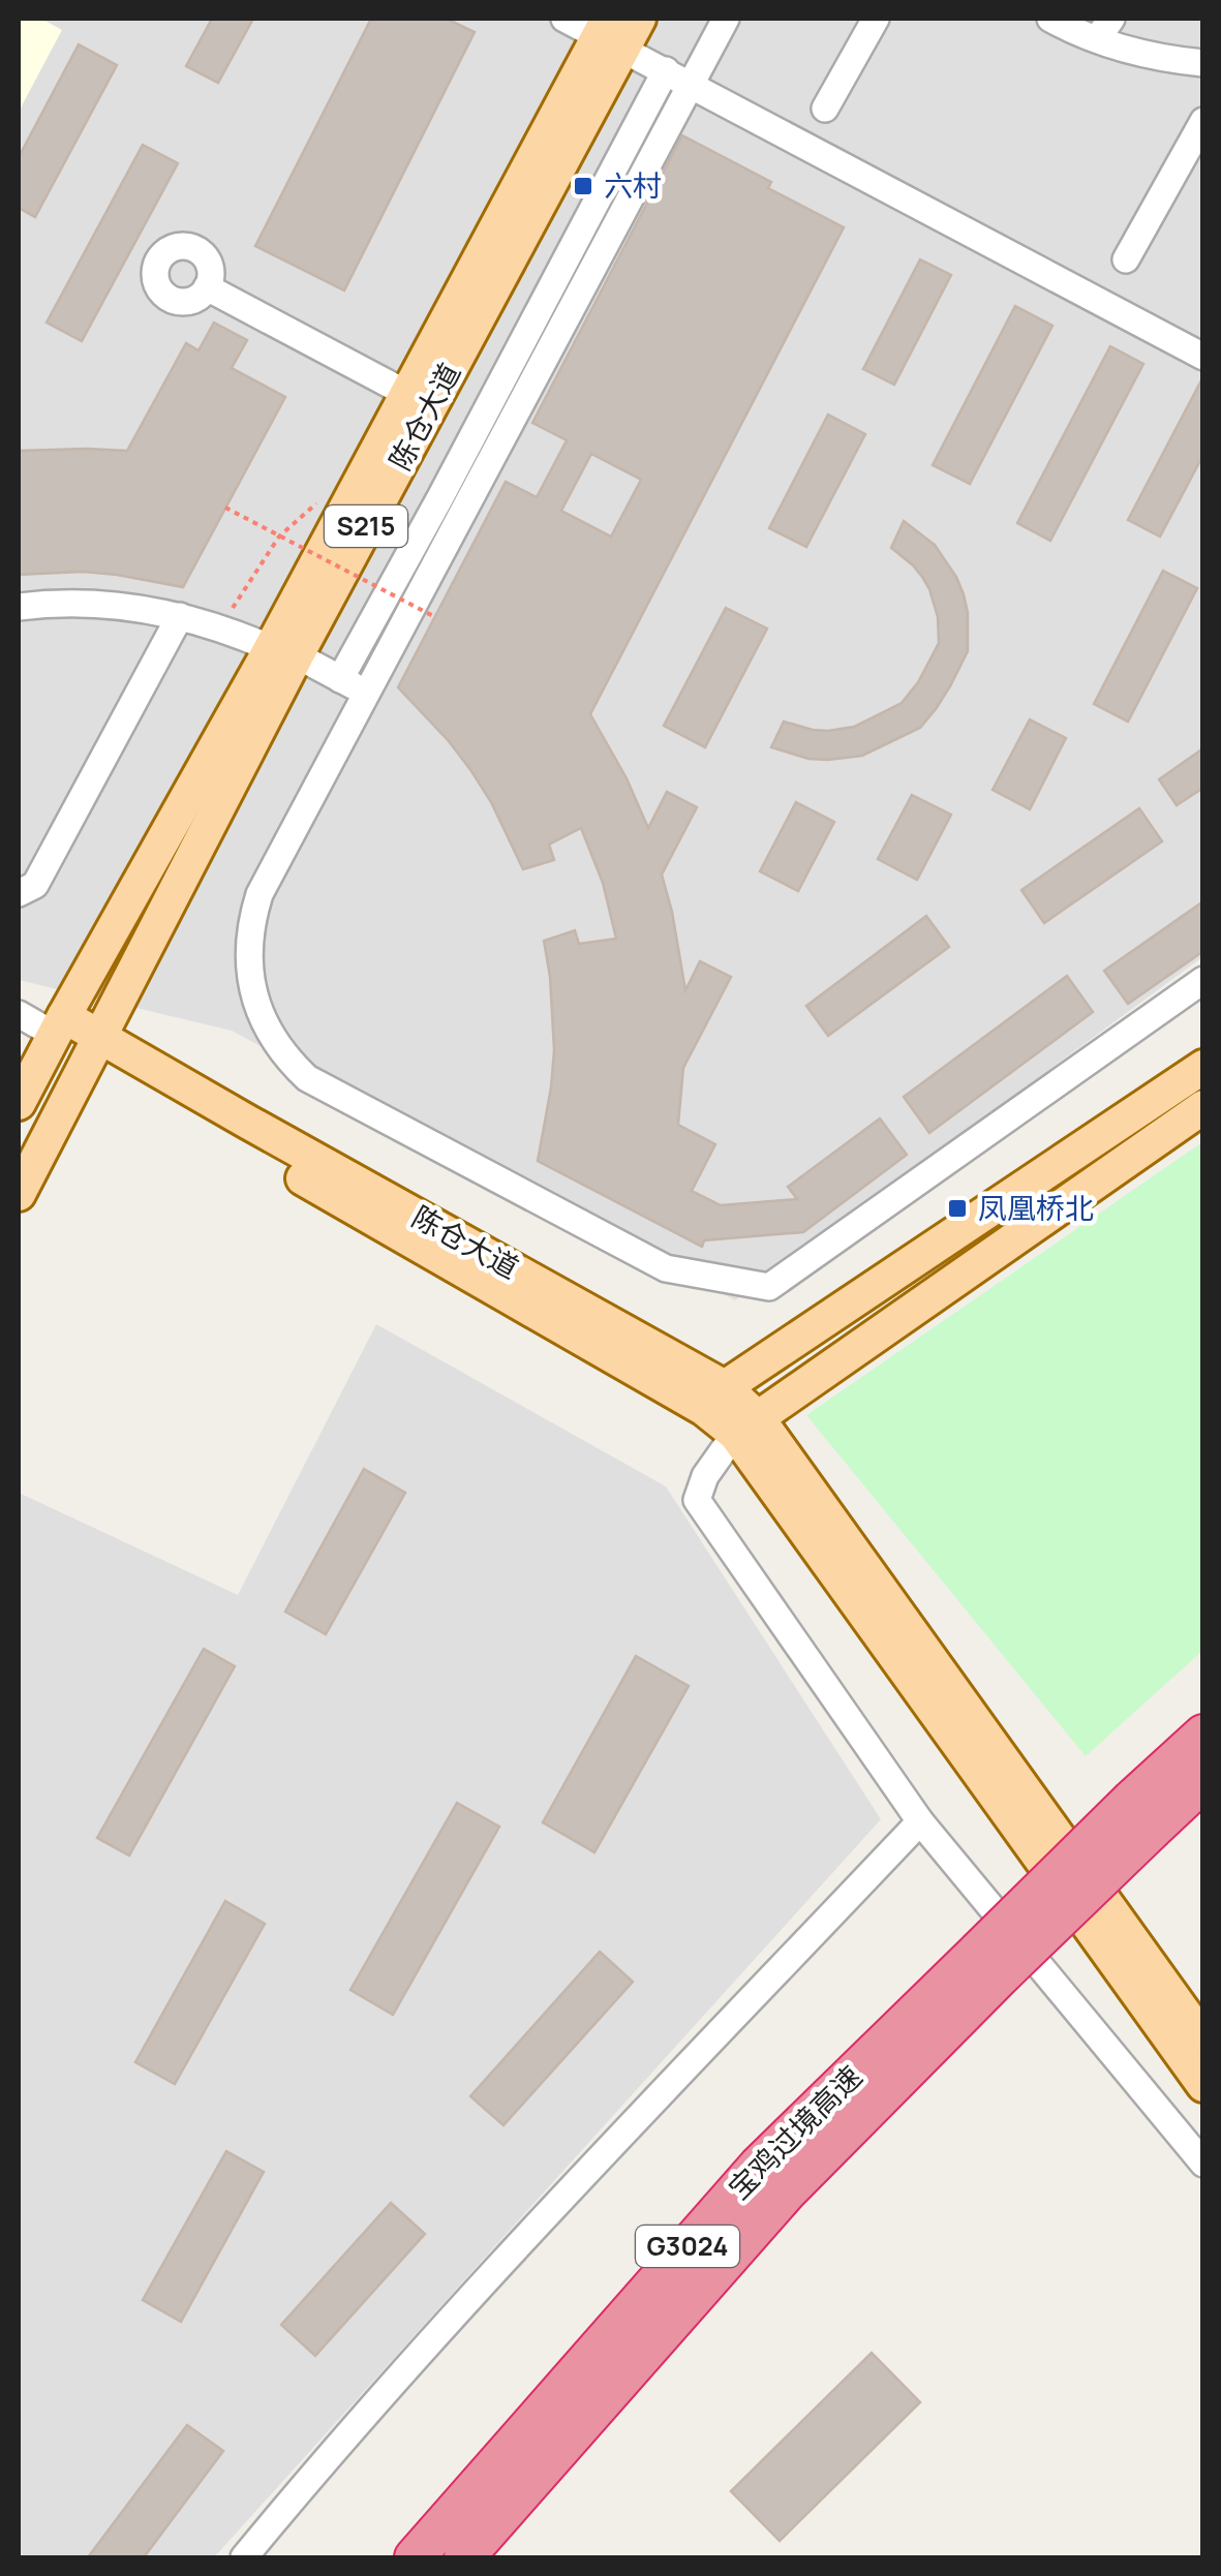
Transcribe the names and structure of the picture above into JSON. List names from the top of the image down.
{
  "streets": {
    "highway": ["宝鸡过境高速", "G3024"],
    "main road": ["陈仓大道", "S215"]
  },
  "places": {
    "transit": ["六村", "凤凰桥北"]
  }
}
